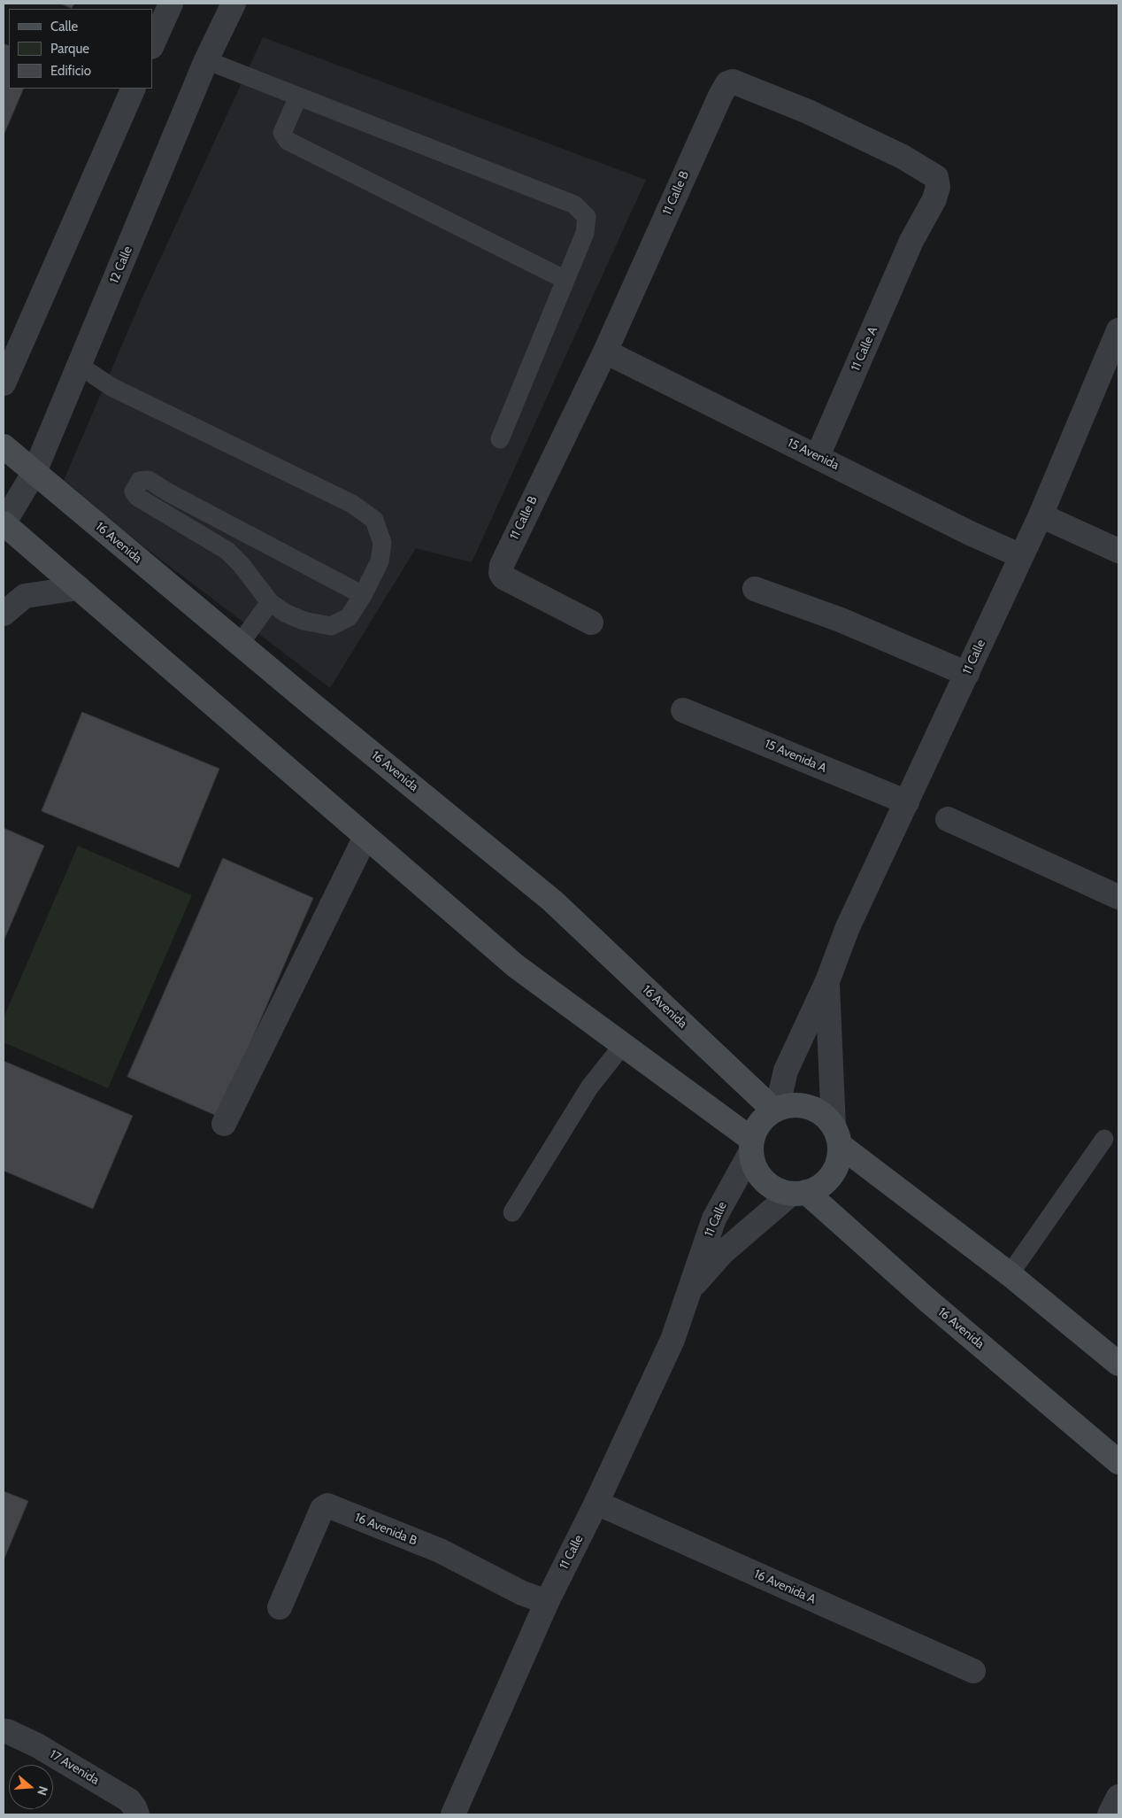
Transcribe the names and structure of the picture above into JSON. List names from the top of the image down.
{
  "streets": {
    "main road": ["16 Avenida"],
    "street": [
      "11 Calle B",
      "12 Calle",
      "11 Calle A",
      "15 Avenida",
      "11 Calle",
      "15 Avenida A",
      "16 Avenida B",
      "16 Avenida A",
      "17 Avenida"
    ]
  },
  "crossings": [
    ["11 Calle B", "11 Calle A"],
    ["11 Calle B", "15 Avenida"],
    ["12 Calle", "16 Avenida"],
    ["11 Calle A", "15 Avenida"],
    ["15 Avenida", "11 Calle"],
    ["16 Avenida", "11 Calle"],
    ["11 Calle", "15 Avenida A"],
    ["11 Calle", "16 Avenida B"],
    ["11 Calle", "16 Avenida A"]
  ],
  "legend": ["Calle", "Parque", "Edificio"],
  "north": "right"
}
